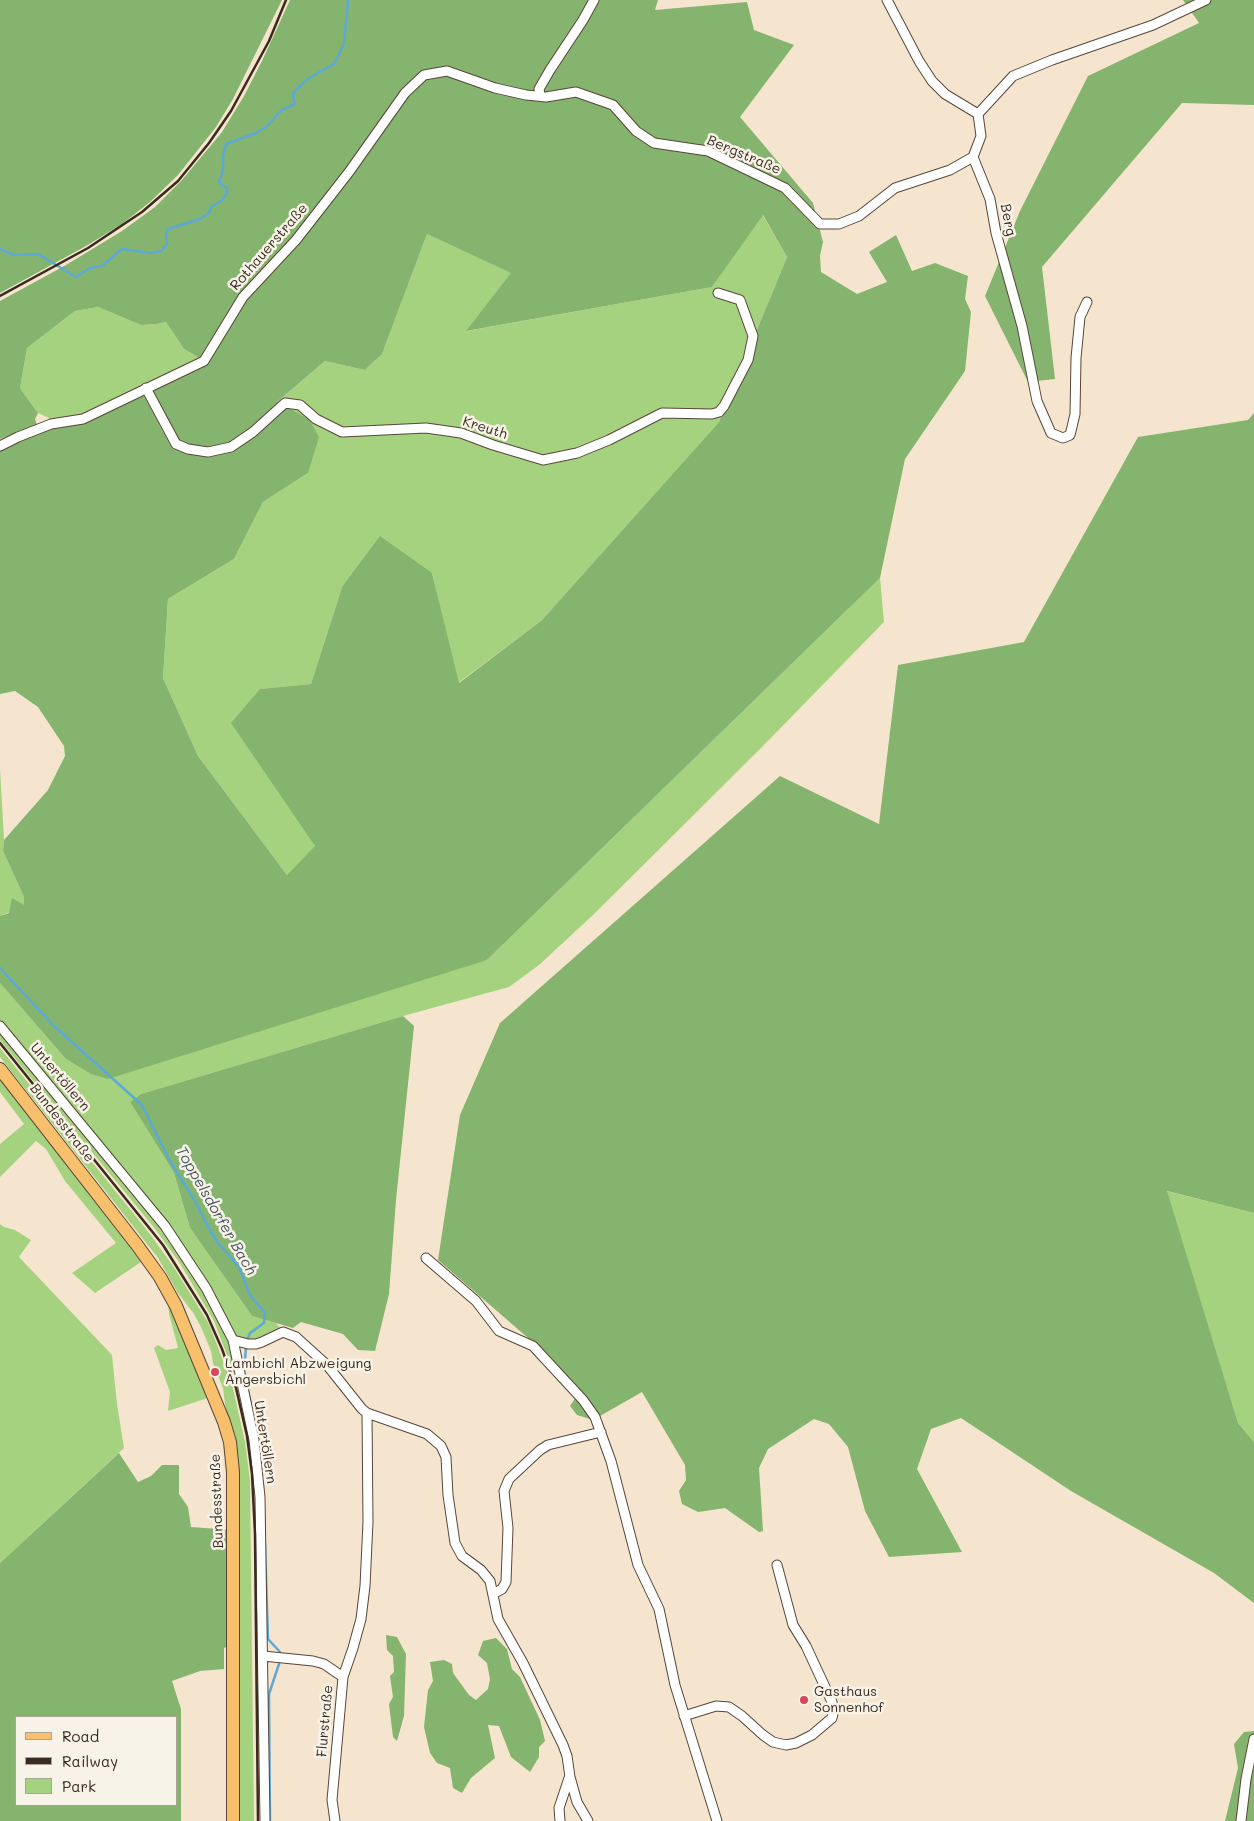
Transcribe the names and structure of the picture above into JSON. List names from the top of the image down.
{
  "streets": {
    "main road": ["Bundesstraße"],
    "street": [
      "Bergstraße",
      "Berg",
      "Rothauerstraße",
      "Kreuth",
      "Untertöllern",
      "Flurstraße"
    ]
  },
  "crossings": [
    ["Bergstraße", "Berg"],
    ["Bergstraße", "Rothauerstraße"],
    ["Rothauerstraße", "Kreuth"],
    ["Untertöllern", "Flurstraße"]
  ],
  "water": ["Toppelsdorfer Bach"],
  "places": ["Lambichl Abzweigung Angersbichl", "Gasthaus Sonnenhof"],
  "legend": ["Road", "Railway", "Park"]
}
